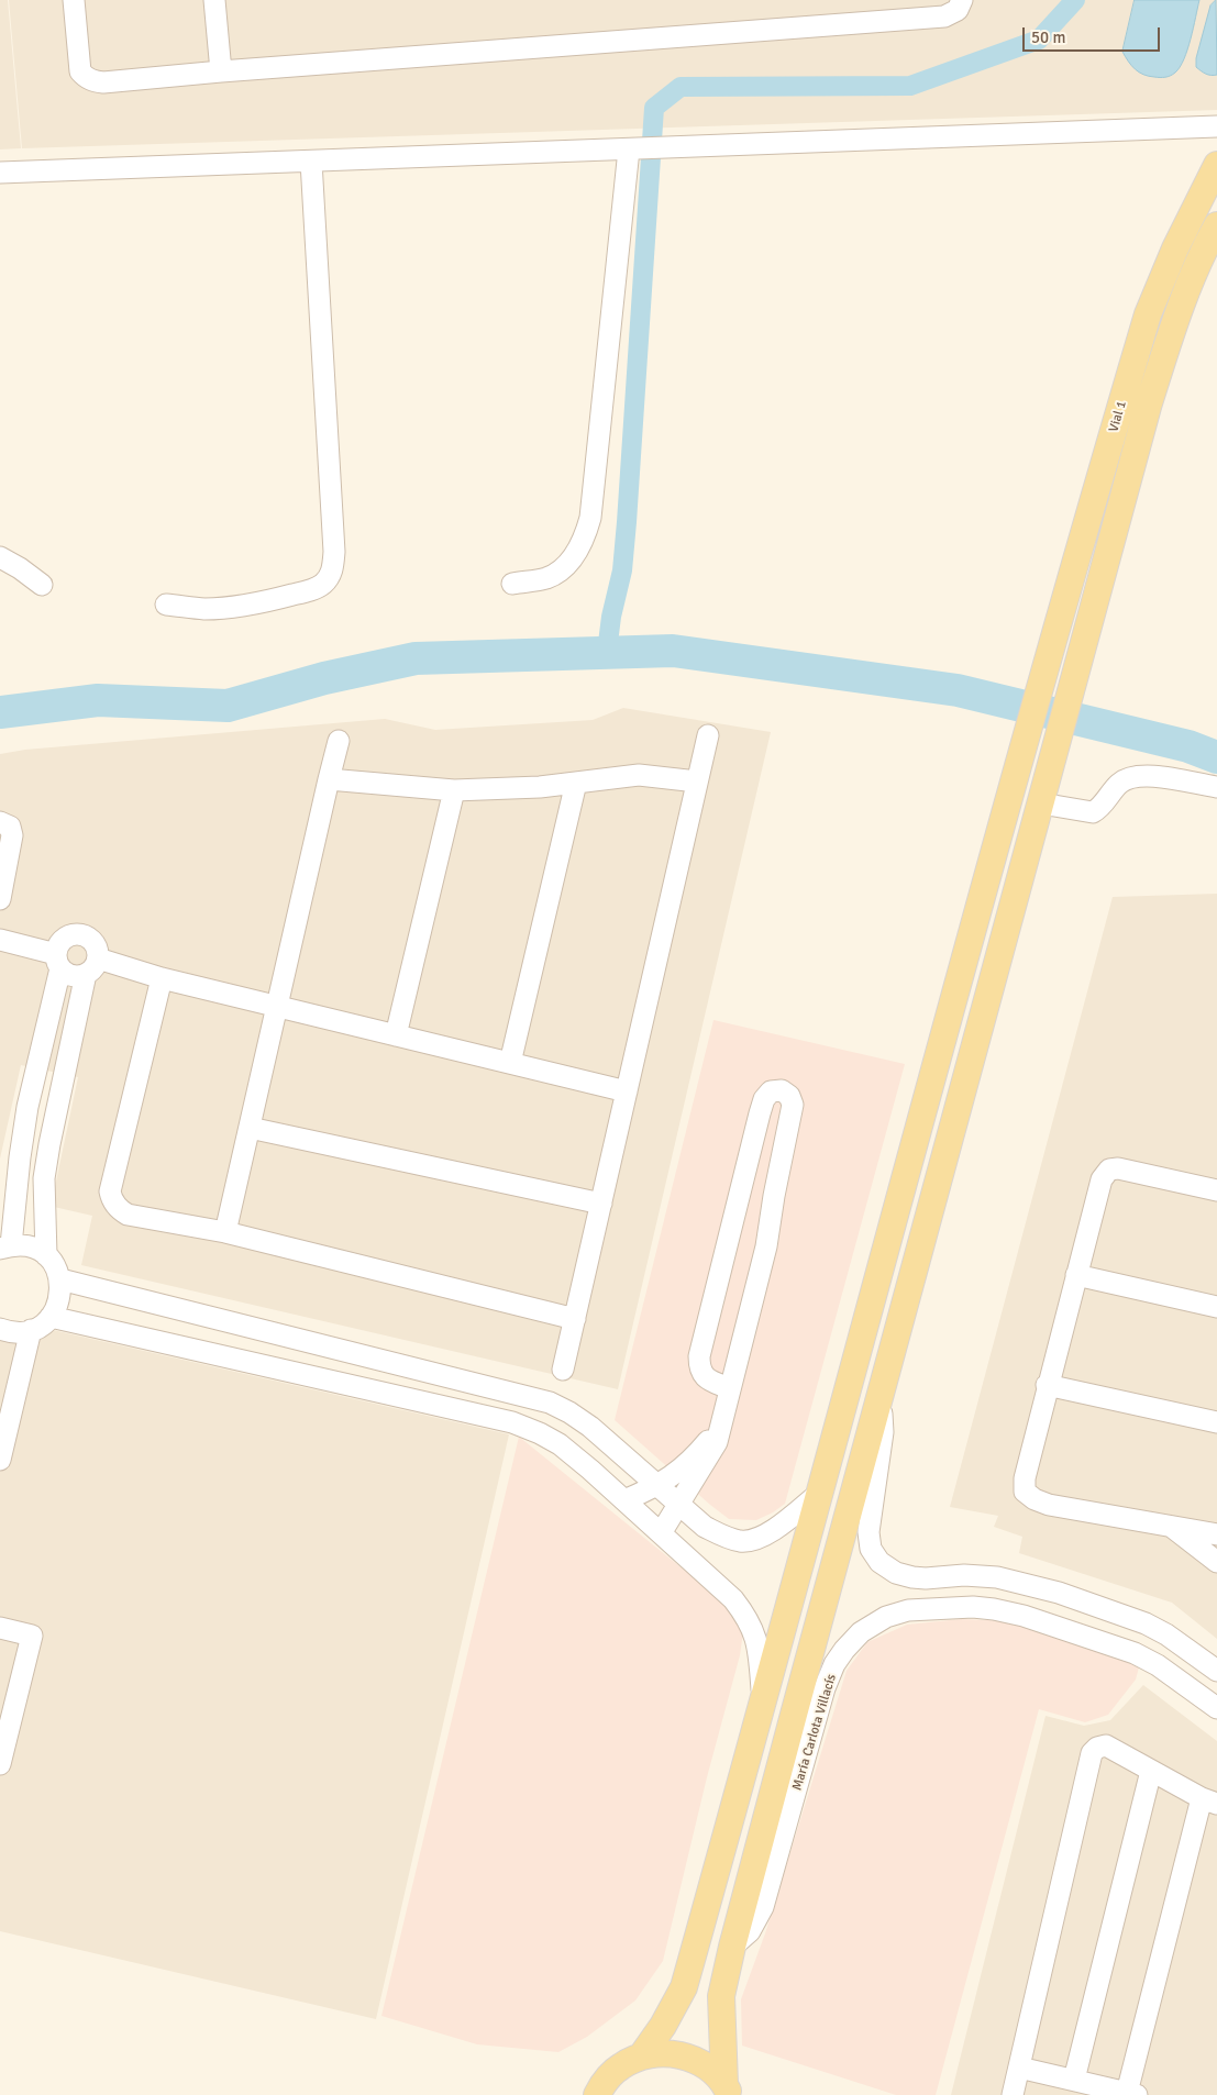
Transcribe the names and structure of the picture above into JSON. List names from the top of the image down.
{
  "streets": {
    "main road": ["Vial 1"],
    "street": ["María Carlota Villacís"]
  },
  "crossings": [
    ["Vial 1", "María Carlota Villacís"]
  ],
  "scale_bar": "50 m"
}
